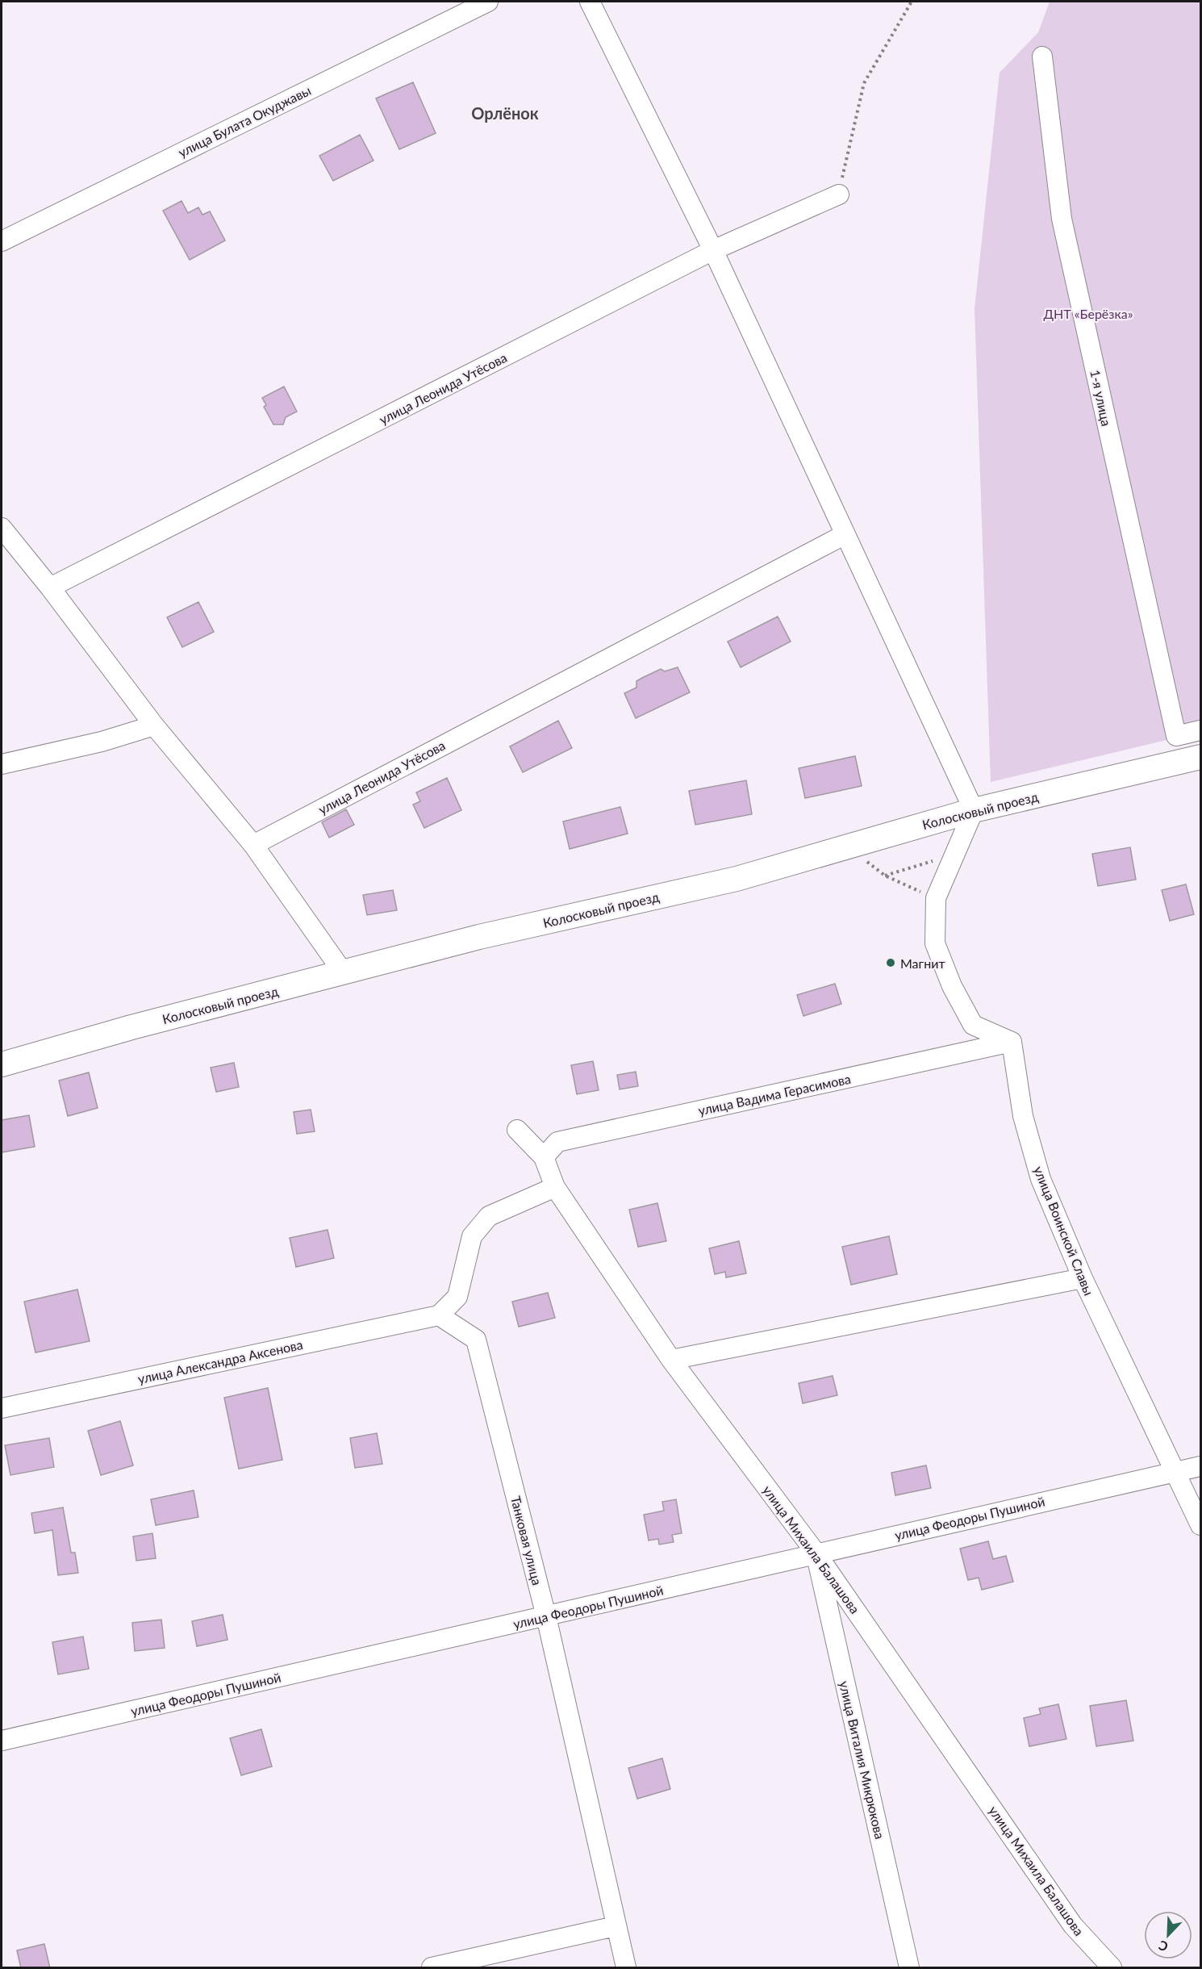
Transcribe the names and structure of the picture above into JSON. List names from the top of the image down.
{
  "streets": {
    "street": [
      "улица Булата Окуджавы",
      "улица Леонида Утёсова",
      "1-я улица",
      "Колосковый проезд",
      "улица Вадима Герасимова",
      "улица Воинской Славы",
      "улица Александра Аксенова",
      "улица Феодоры Пушиной",
      "Танковая улица",
      "улица Михаила Балашова",
      "улица Виталия Микрюкова"
    ]
  },
  "crossings": [
    ["улица Вадима Герасимова", "улица Воинской Славы"],
    ["улица Вадима Герасимова", "улица Михаила Балашова"],
    ["улица Воинской Славы", "улица Феодоры Пушиной"],
    ["улица Александра Аксенова", "Танковая улица"],
    ["улица Феодоры Пушиной", "Танковая улица"],
    ["улица Феодоры Пушиной", "улица Михаила Балашова"],
    ["улица Феодоры Пушиной", "улица Виталия Микрюкова"],
    ["улица Михаила Балашова", "улица Виталия Микрюкова"]
  ],
  "districts": ["Орлёнок"],
  "parks": ["ДНТ «Берёзка»"],
  "places": ["Магнит"],
  "north": "bottom left"
}
